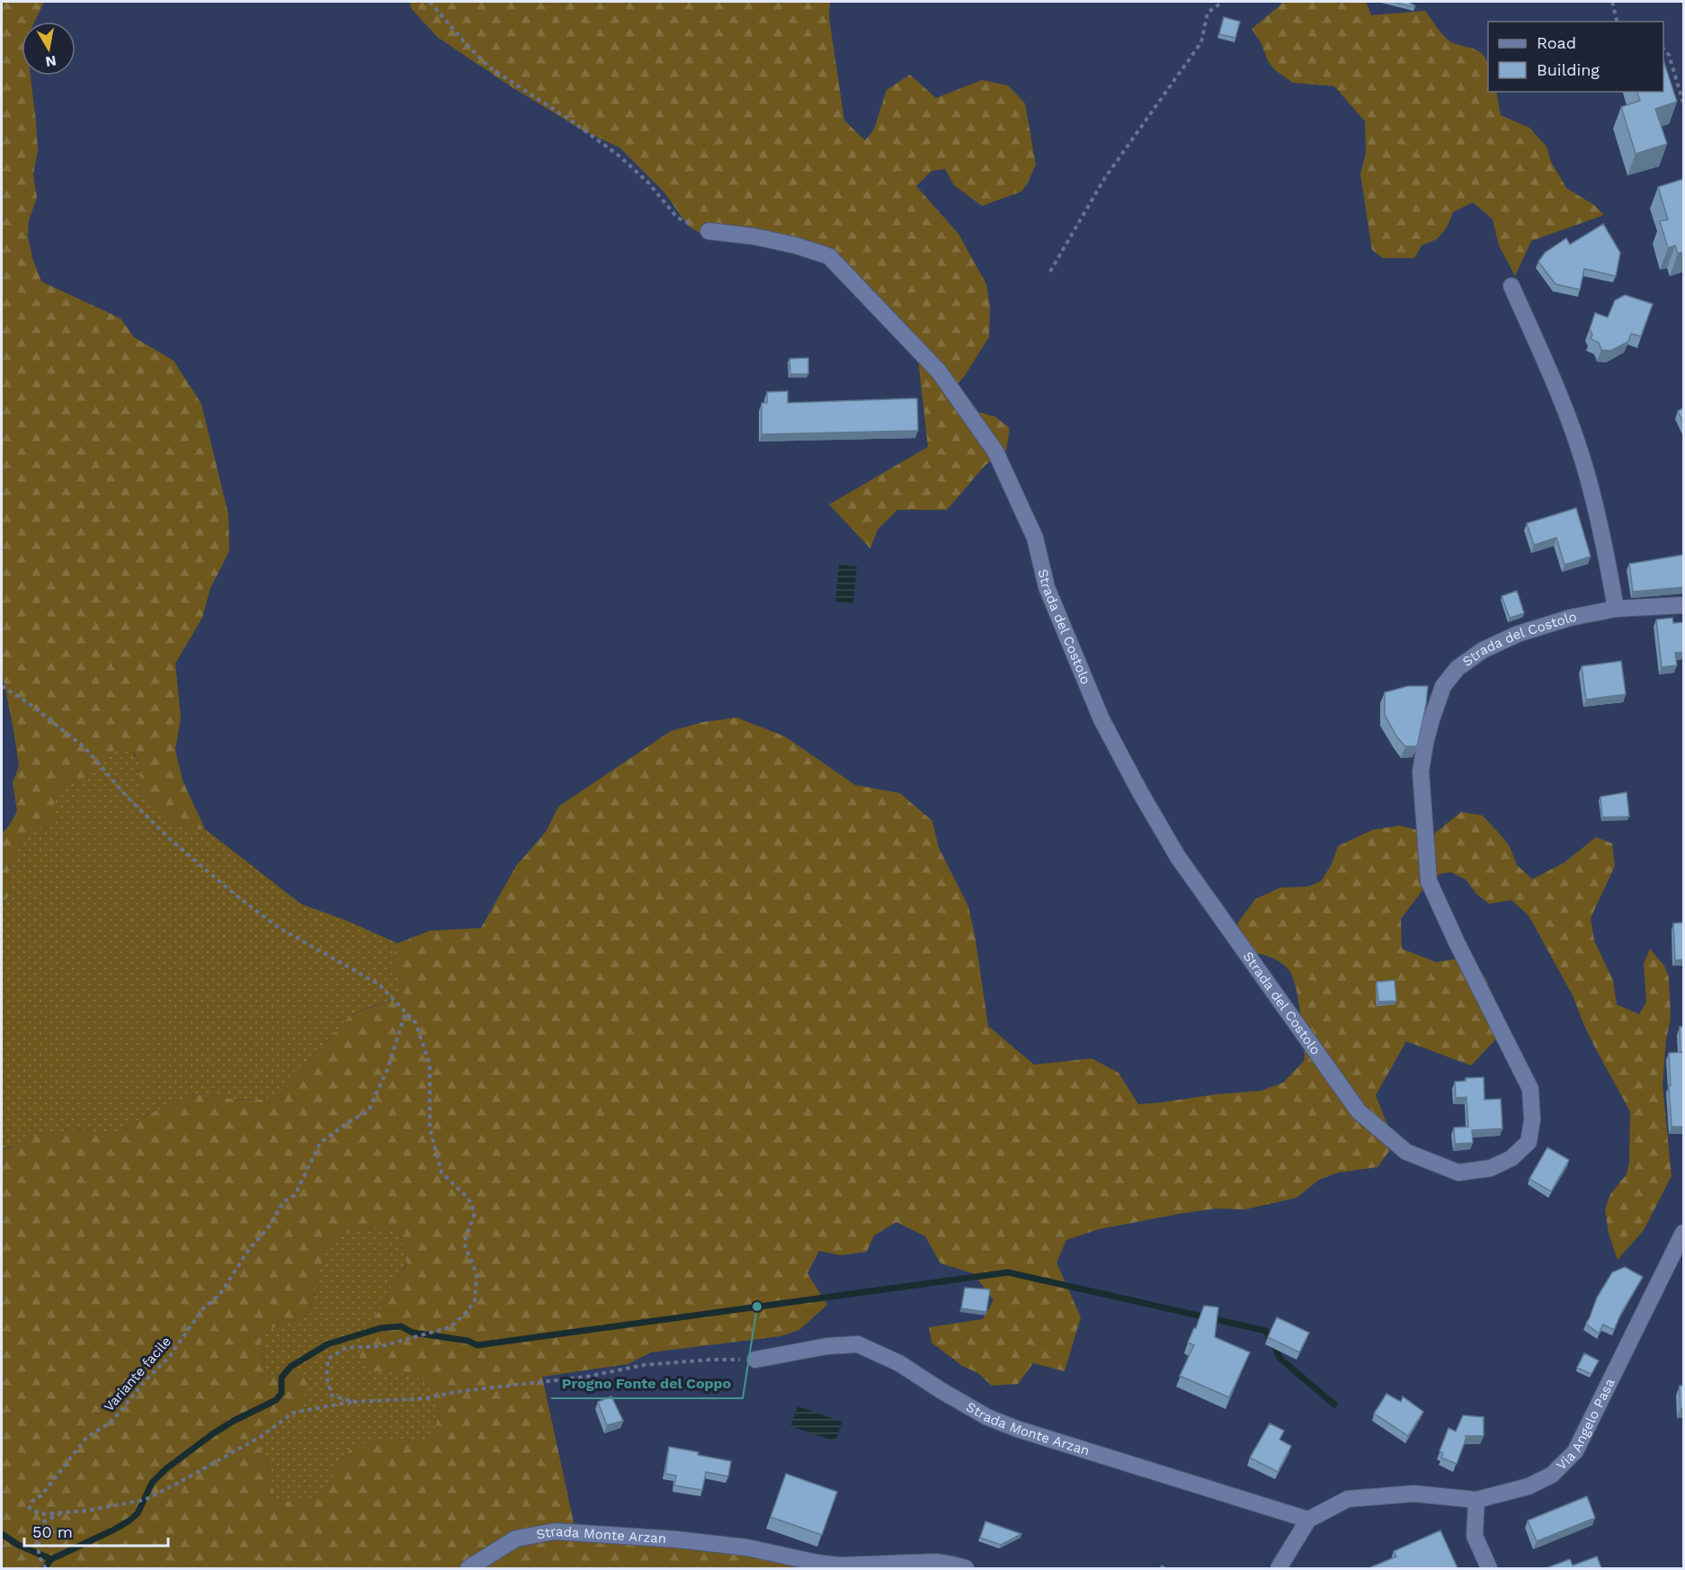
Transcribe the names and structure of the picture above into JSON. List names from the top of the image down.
{
  "streets": {
    "street": ["Strada del Costolo", "Via Angelo Pasa", "Strada Monte Arzan"],
    "path": ["Variante facile"]
  },
  "crossings": [
    ["Variante facile", "Strada Monte Arzan"]
  ],
  "places": ["Progno Fonte del Coppo"],
  "legend": ["Road", "Building"],
  "scale_bar": "50 m",
  "north": "bottom"
}
